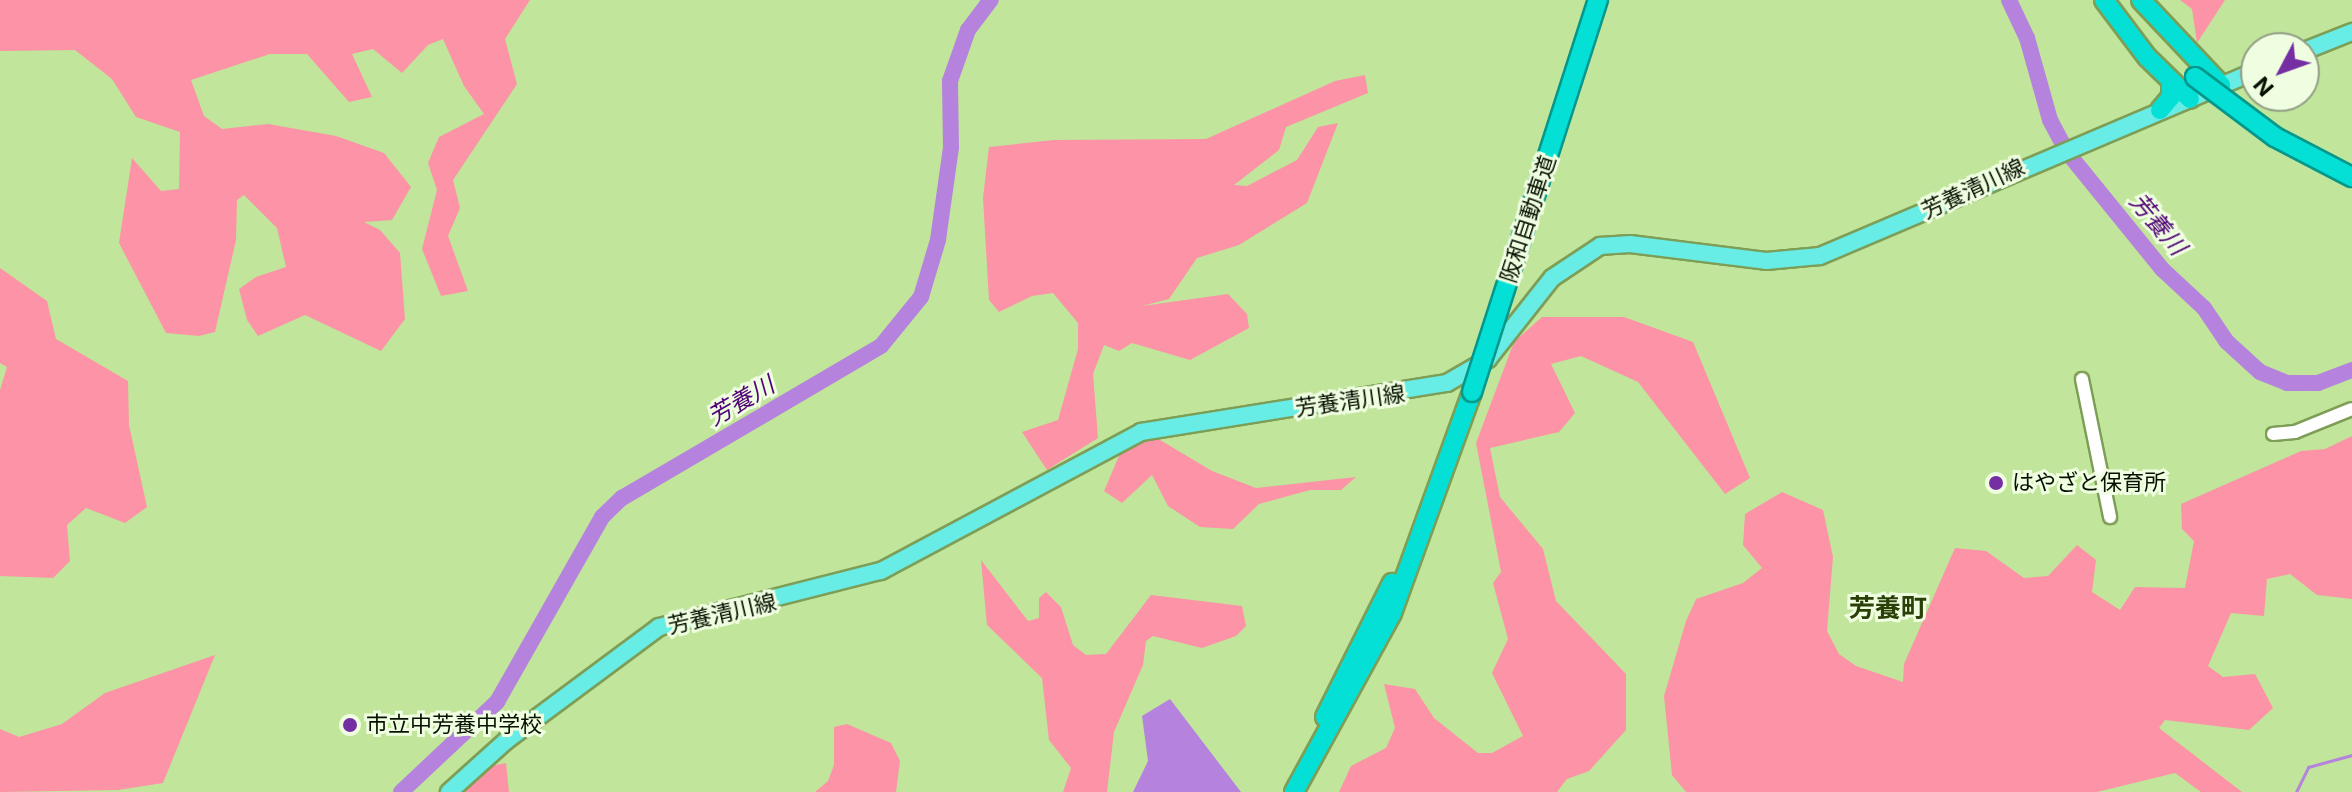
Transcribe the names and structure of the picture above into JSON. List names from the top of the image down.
{
  "streets": {
    "highway": ["阪和自動車道"],
    "main road": ["芳養清川線"]
  },
  "districts": ["芳養町"],
  "water": ["芳養川"],
  "places": ["はやざと保育所", "市立中芳養中学校"],
  "north": "bottom left"
}
